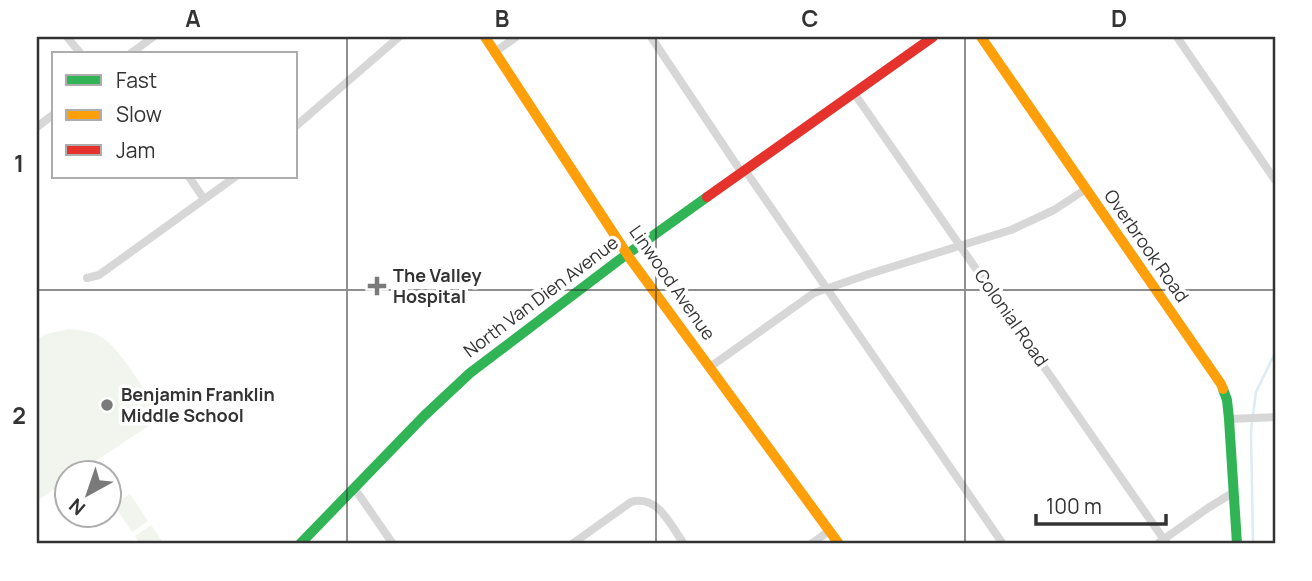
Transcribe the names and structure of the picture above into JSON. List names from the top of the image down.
{
  "streets": {
    "street": [
      "Overbrook Road",
      "Linwood Avenue",
      "North Van Dien Avenue",
      "Colonial Road"
    ]
  },
  "crossings": [
    ["Linwood Avenue", "North Van Dien Avenue"],
    ["North Van Dien Avenue", "Colonial Road"]
  ],
  "places": {
    "health": ["The Valley Hospital"],
    "other": ["Benjamin Franklin Middle School"]
  },
  "legend": ["Fast", "Slow", "Jam"],
  "scale_bar": "100 m",
  "north": "bottom left",
  "grid": {
    "columns": [
      "A",
      "B",
      "C",
      "D"
    ],
    "rows": ["1", "2"]
  }
}
